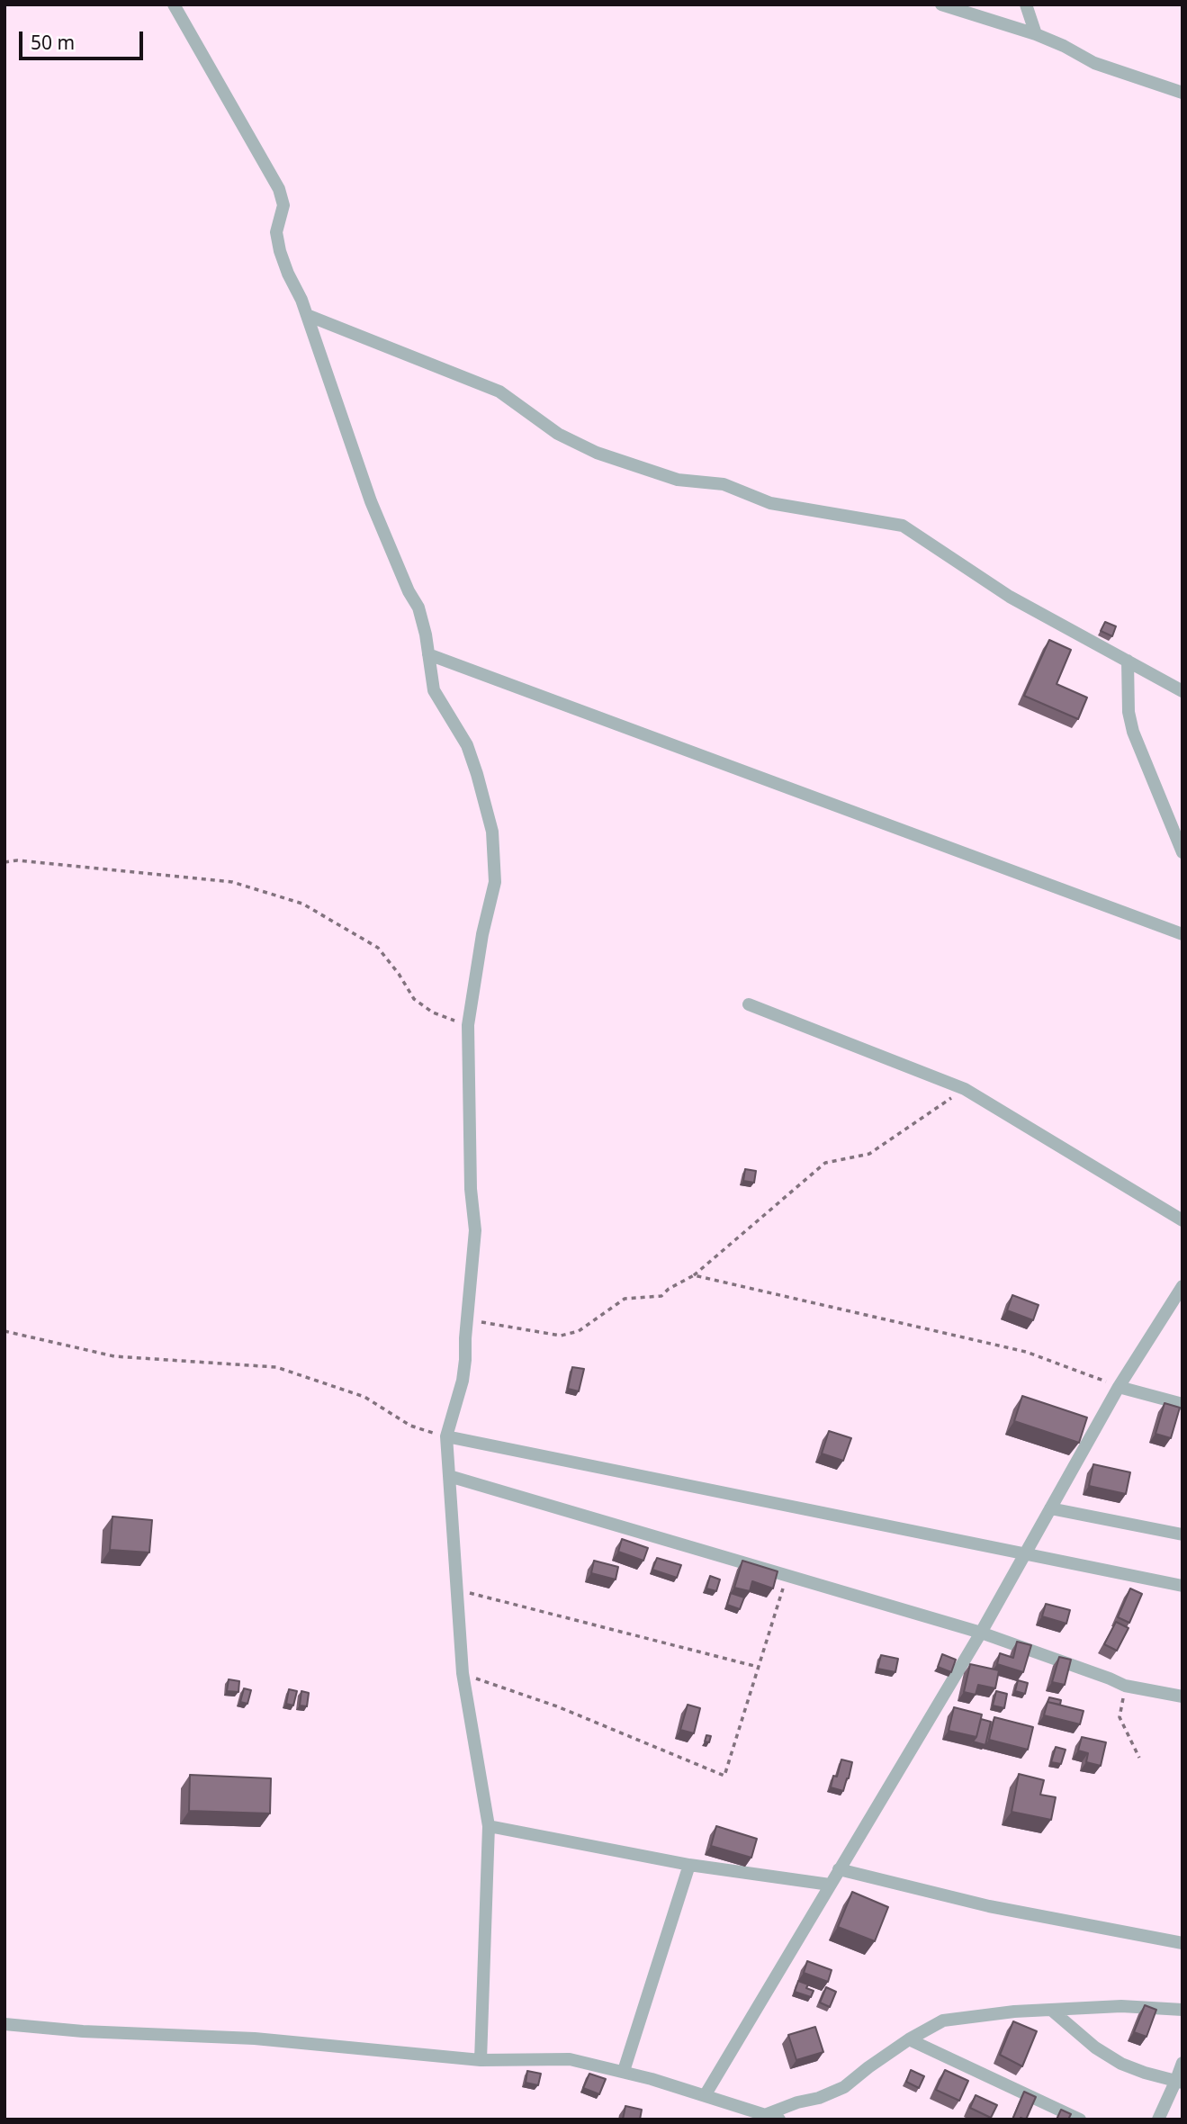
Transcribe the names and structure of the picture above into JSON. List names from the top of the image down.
{
  "scale_bar": "50 m"
}
